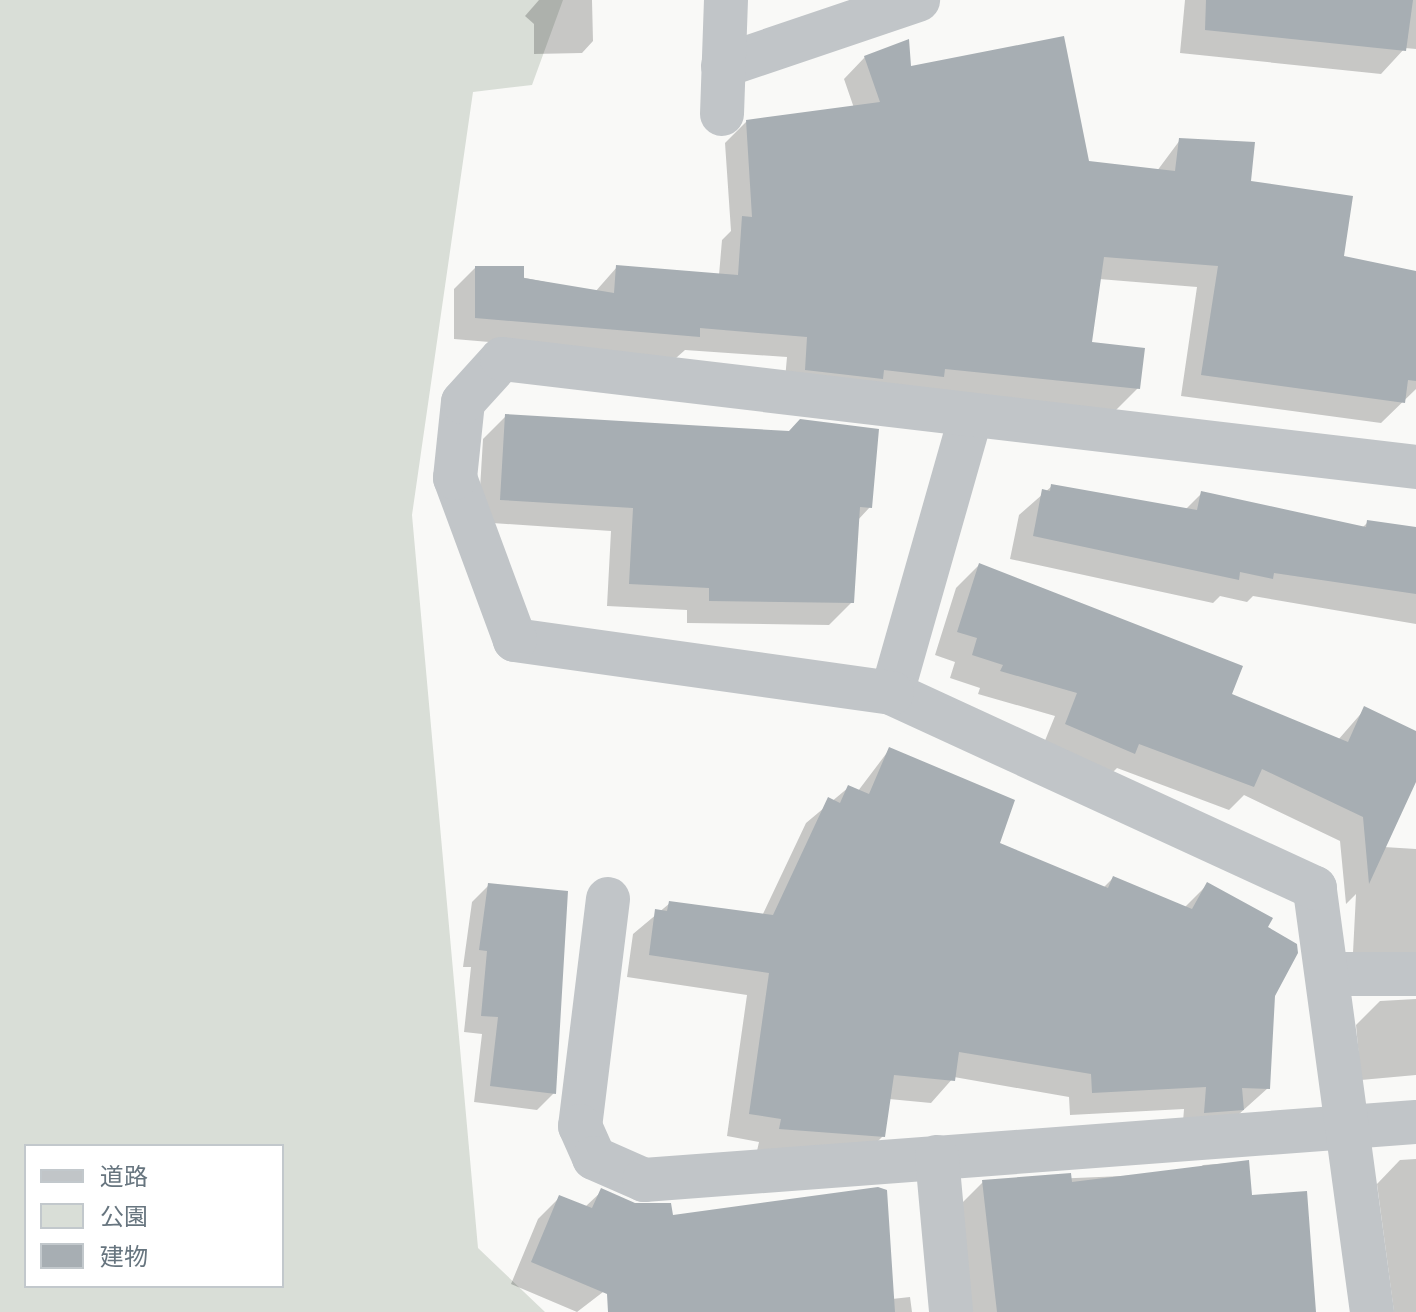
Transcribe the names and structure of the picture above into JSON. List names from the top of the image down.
{
  "legend": ["道路", "公園", "建物"]
}
